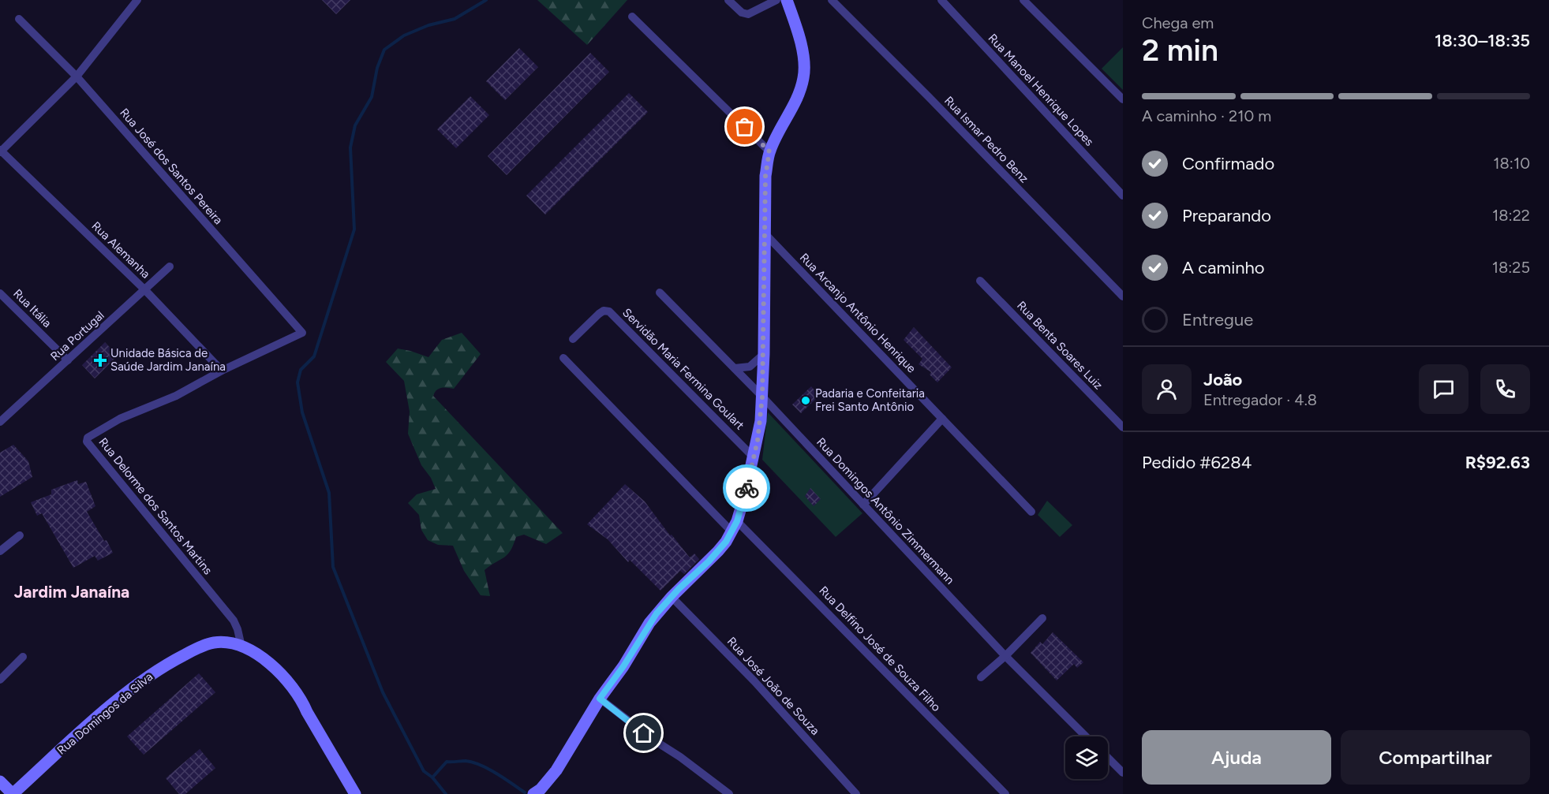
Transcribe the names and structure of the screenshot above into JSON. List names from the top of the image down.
{
  "streets": {
    "street": [
      "Rua Manoel Henrique Lopes",
      "Rua Ismar Pedro Benz",
      "Rua José dos Santos Pereira",
      "Rua Alemanha",
      "Rua Itália",
      "Rua Arcanjo Antônio Henrique",
      "Rua Portugal",
      "Rua Benta Soares Luiz",
      "Servidão Maria Fermina Goulart",
      "Rua Delorme dos Santos Martins",
      "Rua Domingos Antônio Zimmermann",
      "Rua Delfino José de Souza Filho",
      "Rua José João de Souza",
      "Rua Domingos da Silva"
    ]
  },
  "crossings": [
    ["Rua José dos Santos Pereira", "Rua Delorme dos Santos Martins"],
    ["Rua Alemanha", "Rua Portugal"],
    ["Rua Alemanha", "Rua Delorme dos Santos Martins"],
    ["Rua Itália", "Rua Portugal"],
    ["Rua Delorme dos Santos Martins", "Rua Domingos da Silva"]
  ],
  "districts": ["Jardim Janaína"],
  "places": {
    "health": ["Unidade Básica de Saúde Jardim Janaína"],
    "other": ["Padaria e Confeitaria Frei Santo Antônio"]
  },
  "page": {
    "heading": ["2 min", "Chega em", "18:30–18:35"],
    "panel": [
      "João",
      "Entregador · 4.8",
      "Pedido #6284",
      "R$92.63"
    ],
    "bar": "A caminho · 210 m",
    "list": [
      ["Confirmado", "18:10"],
      ["Preparando", "18:22"],
      ["A caminho", "18:25"],
      "Entregue"
    ],
    "buttons": ["Ajuda", "Compartilhar"]
  }
}
